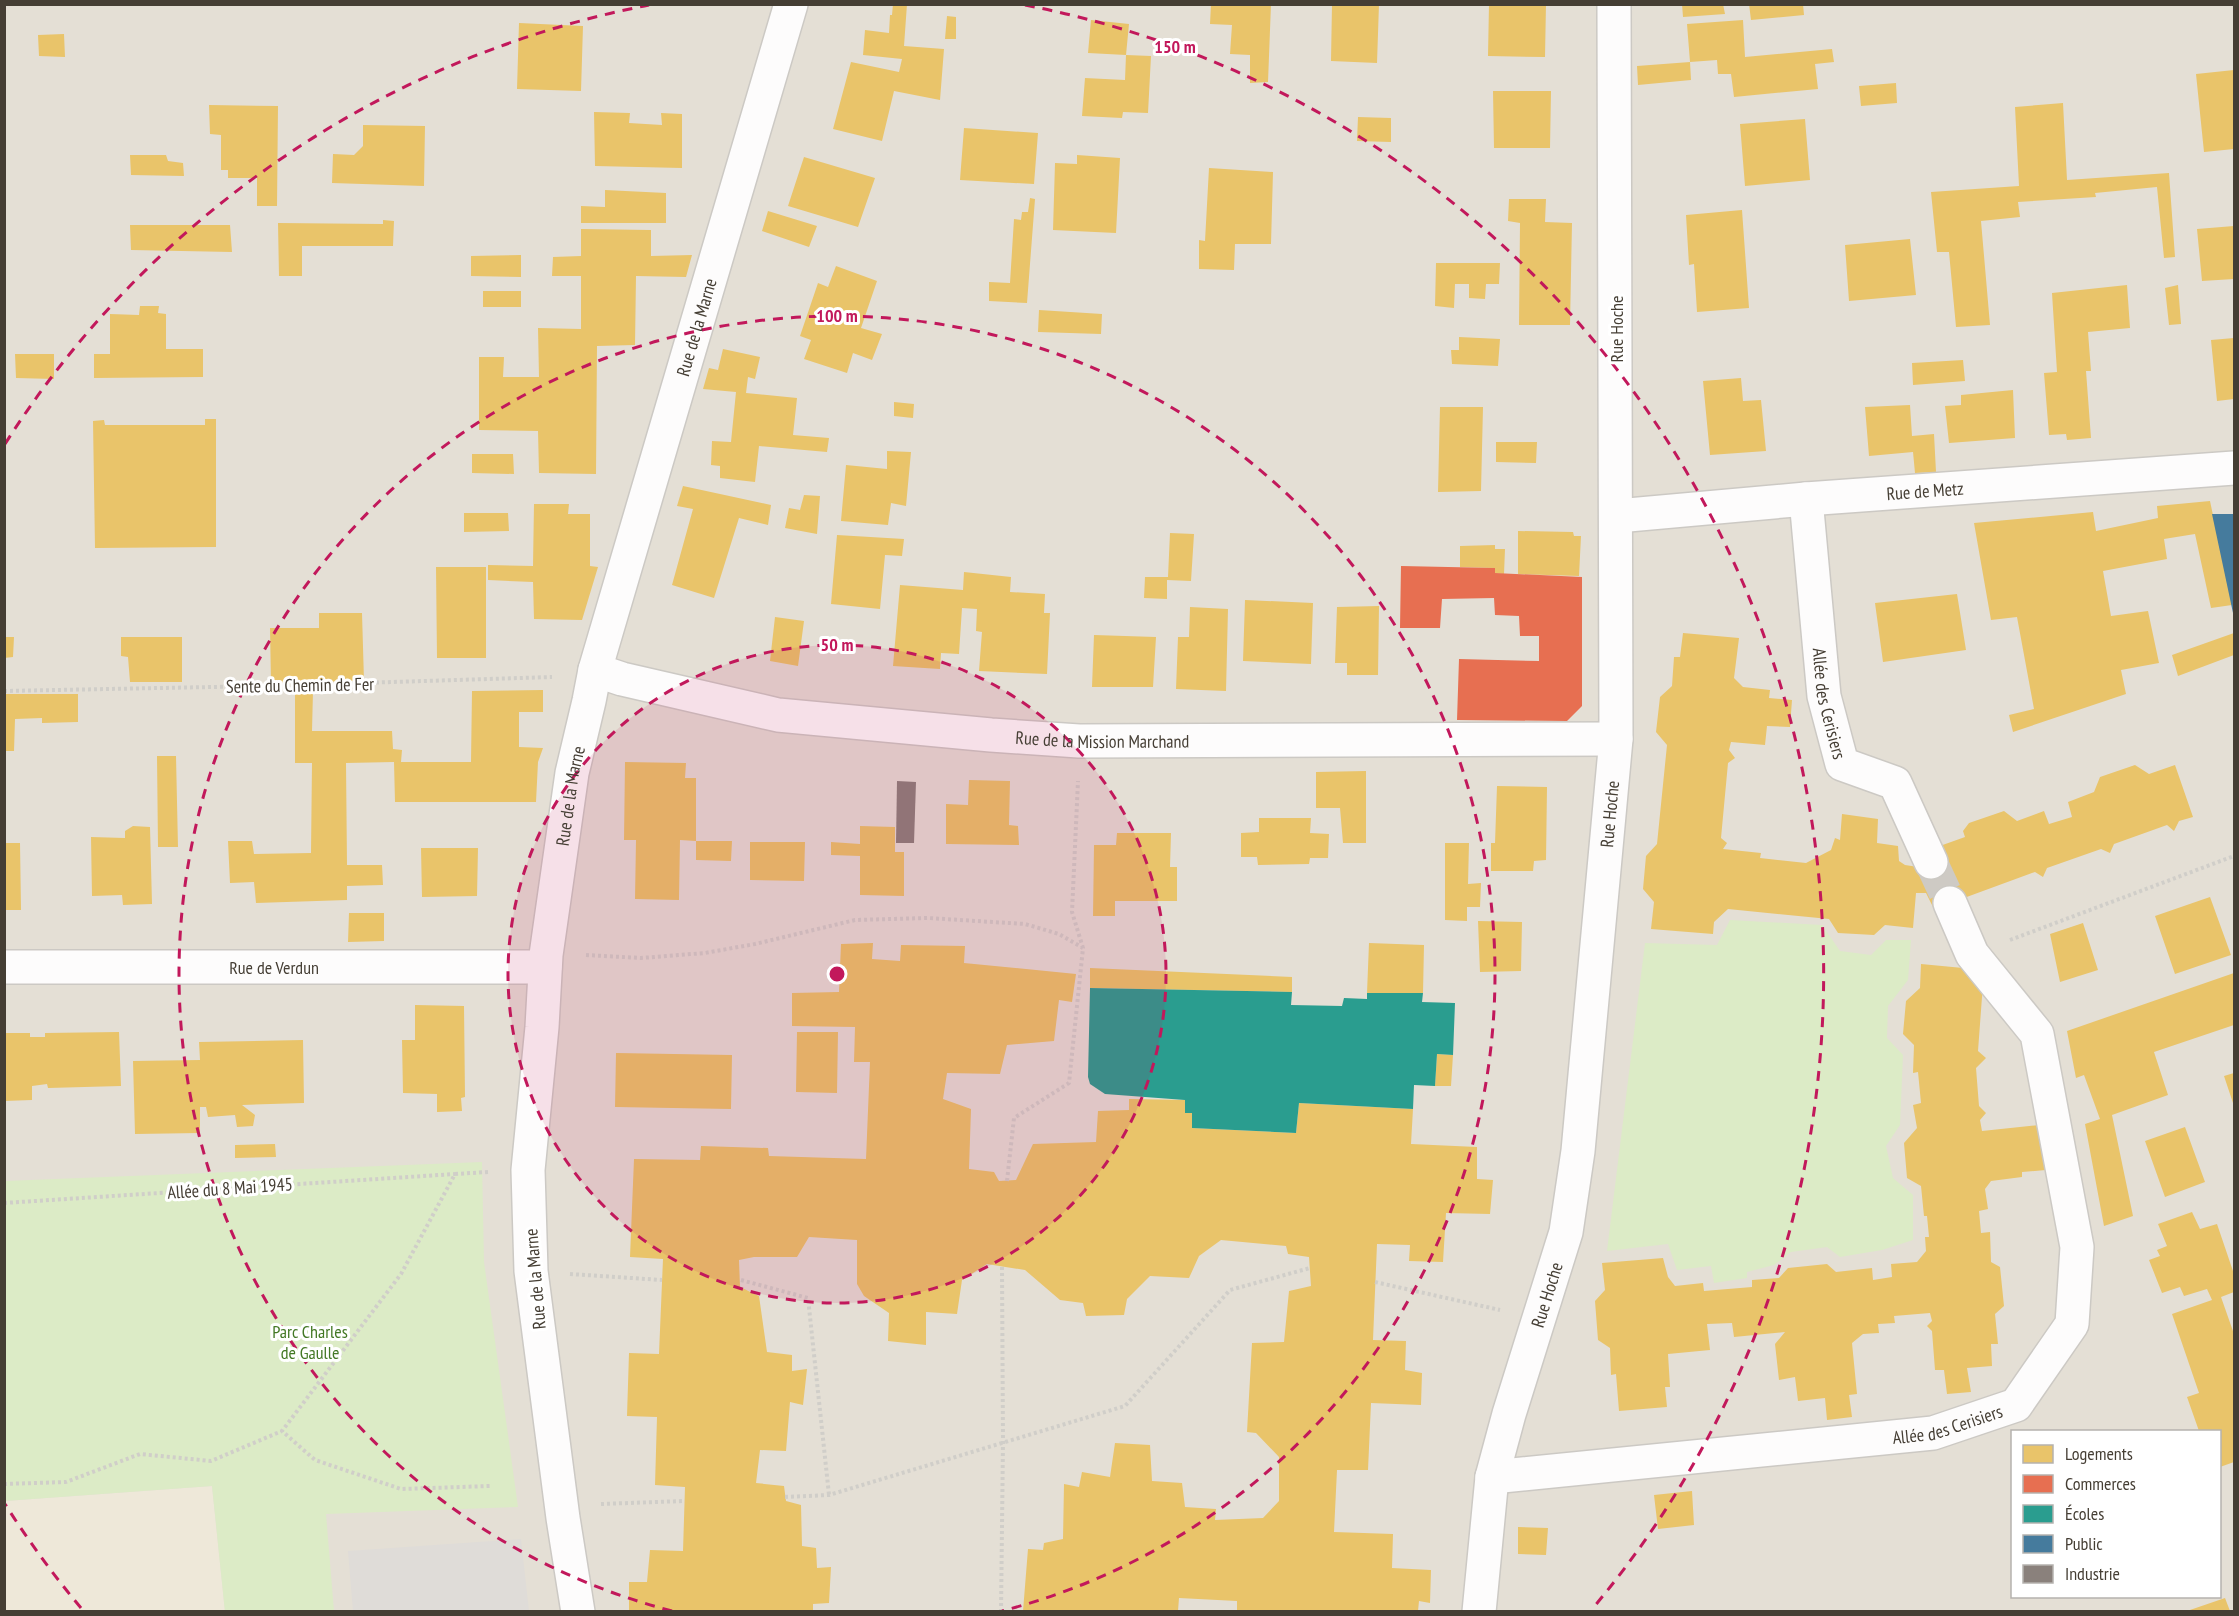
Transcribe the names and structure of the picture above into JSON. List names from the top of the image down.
{
  "streets": {
    "street": [
      "Rue de la Marne",
      "Rue Hoche",
      "Rue de Metz",
      "Allée des Cerisiers",
      "Rue de la Mission Marchand",
      "Rue de Verdun"
    ],
    "path": ["Sente du Chemin de Fer", "Allée du 8 Mai 1945"]
  },
  "crossings": [
    ["Rue de la Marne", "Sente du Chemin de Fer"],
    ["Rue de la Marne", "Rue de la Mission Marchand"],
    ["Rue de la Marne", "Rue de Verdun"],
    ["Rue de la Marne", "Allée du 8 Mai 1945"],
    ["Rue Hoche", "Rue de Metz"],
    ["Rue Hoche", "Allée des Cerisiers"],
    ["Rue Hoche", "Rue de la Mission Marchand"],
    ["Rue de Metz", "Allée des Cerisiers"],
    ["Sente du Chemin de Fer", "Rue de la Mission Marchand"]
  ],
  "parks": ["Parc Charles de Gaulle"],
  "legend": [
    "Logements",
    "Commerces",
    "Écoles",
    "Public",
    "Industrie"
  ],
  "rings": ["150 m", "100 m", "50 m"]
}
